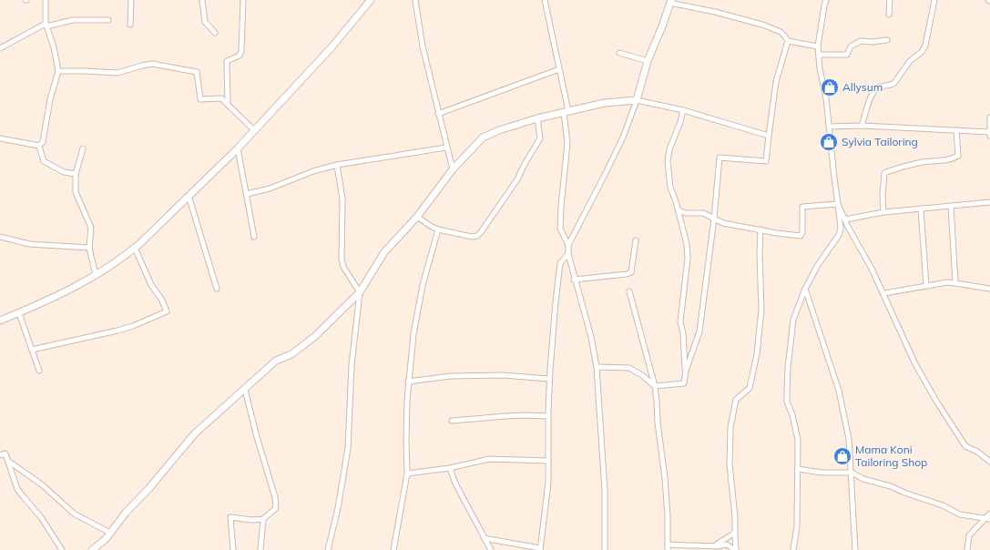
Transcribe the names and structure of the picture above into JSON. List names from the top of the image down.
{
  "places": {
    "shop": ["Allysum", "Sylvia Tailoring", "Mama Koni Tailoring Shop"]
  }
}
